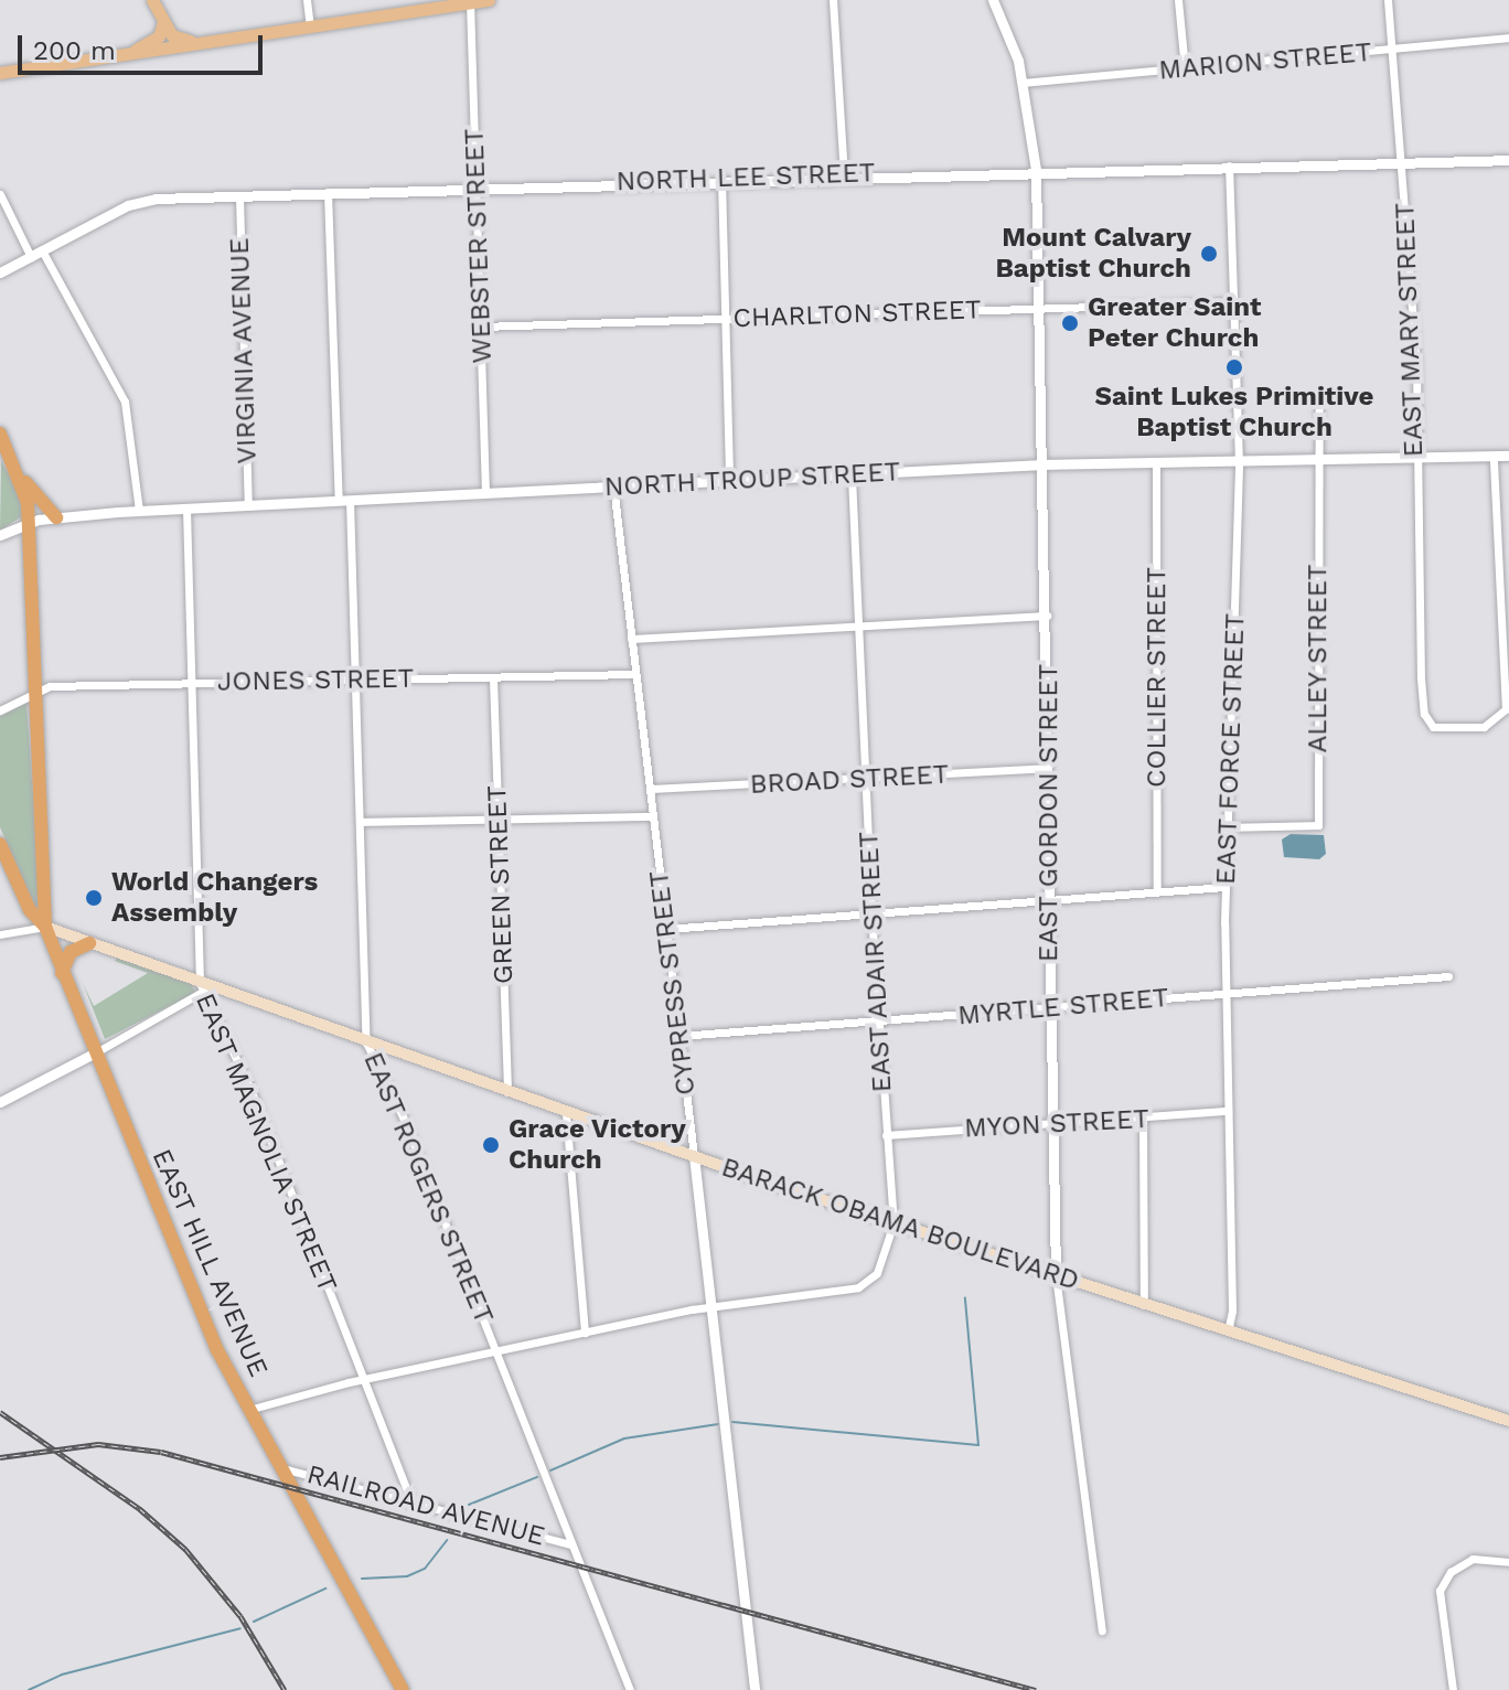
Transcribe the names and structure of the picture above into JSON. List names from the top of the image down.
{
  "streets": {
    "highway": ["EAST HILL AVENUE"],
    "main road": ["BARACK OBAMA BOULEVARD"],
    "street": [
      "MARION STREET",
      "NORTH LEE STREET",
      "WEBSTER STREET",
      "CHARLTON STREET",
      "EAST MARY STREET",
      "VIRGINIA AVENUE",
      "NORTH TROUP STREET",
      "ALLEY STREET",
      "COLLIER STREET",
      "JONES STREET",
      "EAST FORCE STREET",
      "BROAD STREET",
      "EAST GORDON STREET",
      "GREEN STREET",
      "EAST ADAIR STREET",
      "CYPRESS STREET",
      "MYRTLE STREET",
      "MYON STREET",
      "EAST MAGNOLIA STREET",
      "EAST ROGERS STREET",
      "RAILROAD AVENUE"
    ]
  },
  "crossings": [
    ["MARION STREET", "EAST MARY STREET"],
    ["MARION STREET", "EAST GORDON STREET"],
    ["NORTH LEE STREET", "WEBSTER STREET"],
    ["NORTH LEE STREET", "EAST MARY STREET"],
    ["NORTH LEE STREET", "VIRGINIA AVENUE"],
    ["NORTH LEE STREET", "EAST FORCE STREET"],
    ["NORTH LEE STREET", "EAST GORDON STREET"],
    ["NORTH LEE STREET", "EAST ROGERS STREET"],
    ["WEBSTER STREET", "CHARLTON STREET"],
    ["WEBSTER STREET", "NORTH TROUP STREET"],
    ["CHARLTON STREET", "EAST FORCE STREET"],
    ["CHARLTON STREET", "EAST GORDON STREET"],
    ["EAST MARY STREET", "NORTH TROUP STREET"],
    ["VIRGINIA AVENUE", "NORTH TROUP STREET"],
    ["NORTH TROUP STREET", "ALLEY STREET"],
    ["NORTH TROUP STREET", "COLLIER STREET"],
    ["NORTH TROUP STREET", "EAST FORCE STREET"],
    ["NORTH TROUP STREET", "EAST GORDON STREET"],
    ["NORTH TROUP STREET", "EAST ADAIR STREET"],
    ["NORTH TROUP STREET", "CYPRESS STREET"],
    ["NORTH TROUP STREET", "EAST MAGNOLIA STREET"],
    ["NORTH TROUP STREET", "EAST ROGERS STREET"],
    ["ALLEY STREET", "EAST FORCE STREET"],
    ["JONES STREET", "GREEN STREET"],
    ["JONES STREET", "CYPRESS STREET"],
    ["JONES STREET", "EAST MAGNOLIA STREET"],
    ["JONES STREET", "EAST ROGERS STREET"],
    ["EAST FORCE STREET", "MYRTLE STREET"],
    ["EAST FORCE STREET", "MYON STREET"],
    ["EAST FORCE STREET", "BARACK OBAMA BOULEVARD"],
    ["BROAD STREET", "EAST GORDON STREET"],
    ["BROAD STREET", "EAST ADAIR STREET"],
    ["BROAD STREET", "CYPRESS STREET"],
    ["EAST GORDON STREET", "MYRTLE STREET"],
    ["EAST GORDON STREET", "MYON STREET"],
    ["EAST GORDON STREET", "BARACK OBAMA BOULEVARD"],
    ["GREEN STREET", "BARACK OBAMA BOULEVARD"],
    ["EAST ADAIR STREET", "CYPRESS STREET"],
    ["EAST ADAIR STREET", "MYRTLE STREET"],
    ["EAST ADAIR STREET", "MYON STREET"],
    ["EAST ADAIR STREET", "EAST MAGNOLIA STREET"],
    ["EAST ADAIR STREET", "EAST ROGERS STREET"],
    ["EAST ADAIR STREET", "BARACK OBAMA BOULEVARD"],
    ["EAST ADAIR STREET", "EAST HILL AVENUE"],
    ["CYPRESS STREET", "MYRTLE STREET"],
    ["CYPRESS STREET", "BARACK OBAMA BOULEVARD"],
    ["EAST MAGNOLIA STREET", "BARACK OBAMA BOULEVARD"],
    ["EAST MAGNOLIA STREET", "RAILROAD AVENUE"],
    ["EAST ROGERS STREET", "BARACK OBAMA BOULEVARD"],
    ["EAST ROGERS STREET", "RAILROAD AVENUE"],
    ["BARACK OBAMA BOULEVARD", "EAST HILL AVENUE"],
    ["EAST HILL AVENUE", "RAILROAD AVENUE"]
  ],
  "places": [
    "Mount Calvary Baptist Church",
    "Greater Saint Peter Church",
    "Saint Lukes Primitive Baptist Church",
    "World Changers Assembly",
    "Grace Victory Church"
  ],
  "scale_bar": "200 m"
}
